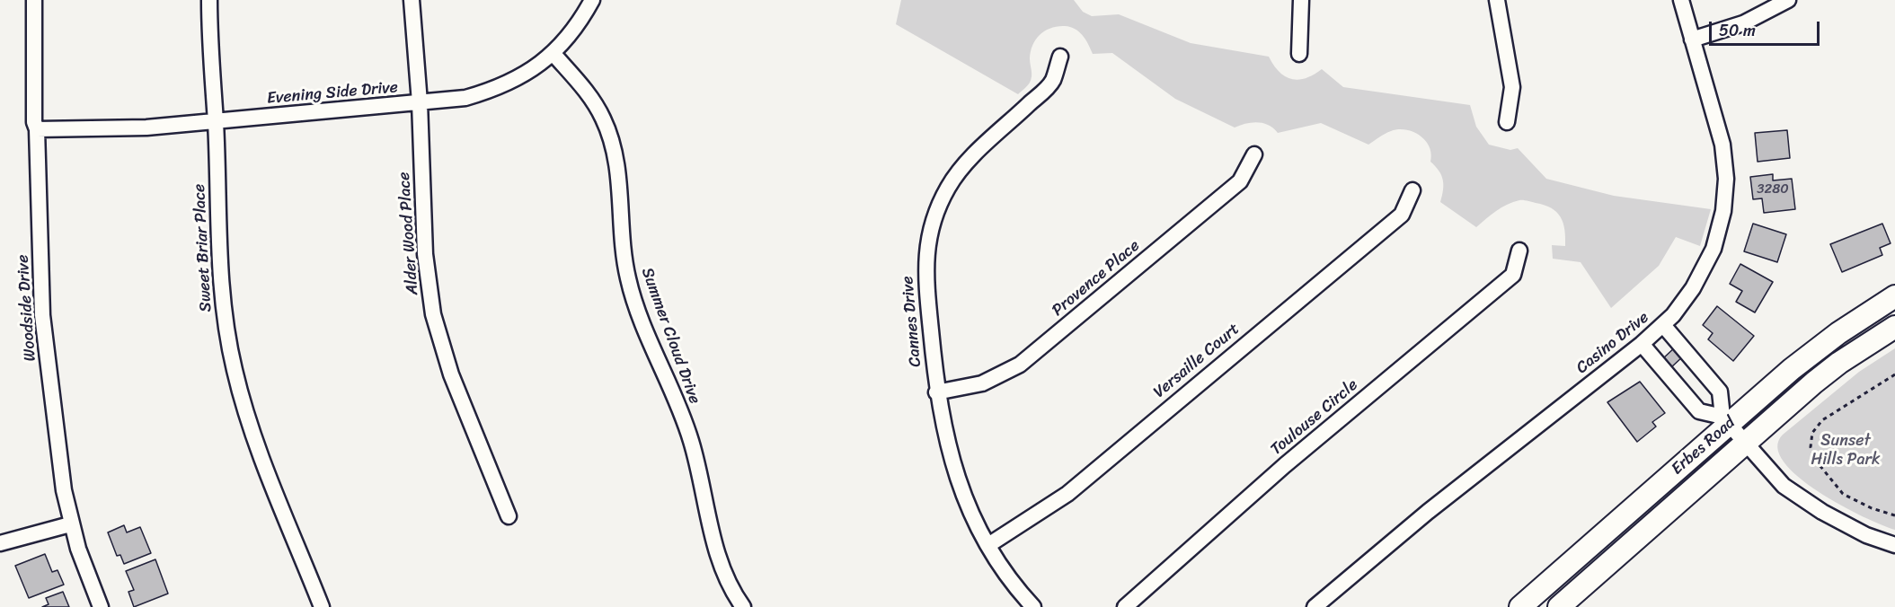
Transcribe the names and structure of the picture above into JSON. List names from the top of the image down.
{
  "streets": {
    "main road": ["Erbes Road"],
    "street": [
      "Evening Side Drive",
      "Alder Wood Place",
      "Sweet Briar Place",
      "Provence Place",
      "Woodside Drive",
      "Cannes Drive",
      "Summer Cloud Drive",
      "Casino Drive",
      "Versaille Court",
      "Toulouse Circle"
    ]
  },
  "crossings": [
    ["Evening Side Drive", "Alder Wood Place"],
    ["Evening Side Drive", "Sweet Briar Place"],
    ["Evening Side Drive", "Woodside Drive"],
    ["Evening Side Drive", "Summer Cloud Drive"],
    ["Provence Place", "Cannes Drive"],
    ["Cannes Drive", "Versaille Court"]
  ],
  "parks": ["Sunset Hills Park"],
  "house_numbers": ["3280"],
  "scale_bar": "50 m"
}
